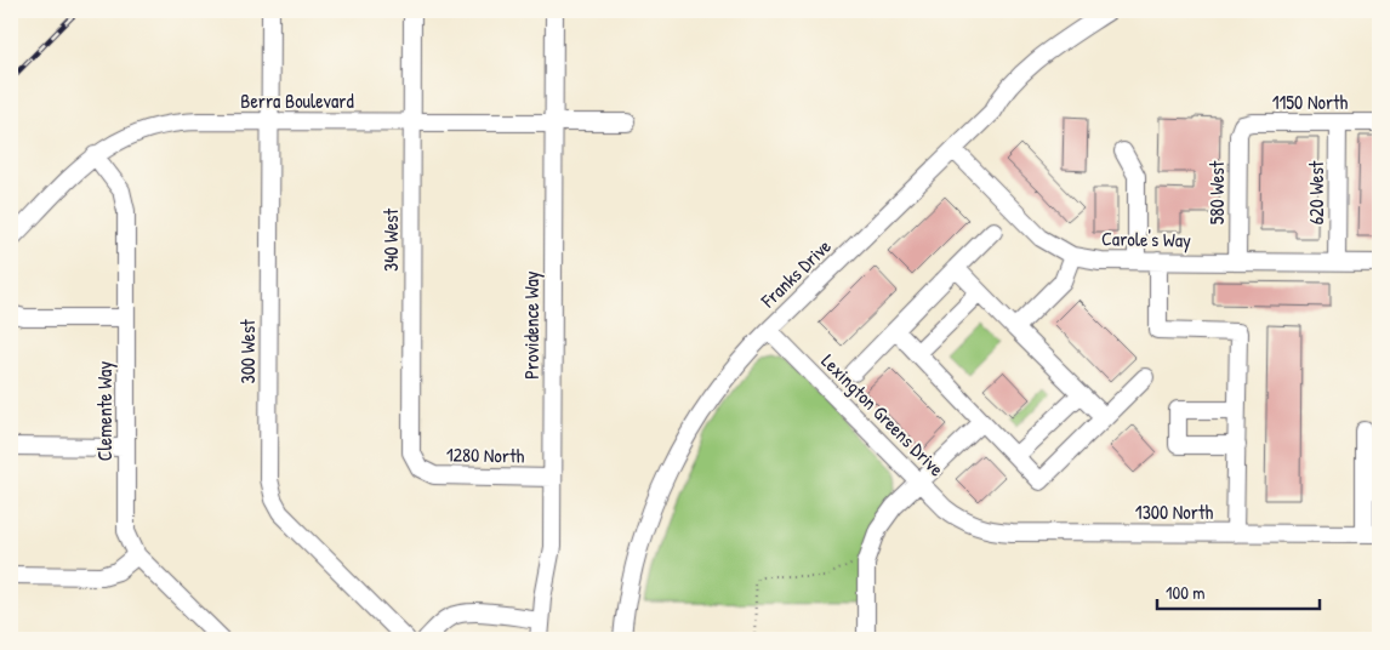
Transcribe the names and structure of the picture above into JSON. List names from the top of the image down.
{
  "streets": {
    "street": [
      "Berra Boulevard",
      "1150 North",
      "580 West",
      "620 West",
      "Carole's Way",
      "340 West",
      "Franks Drive",
      "Providence Way",
      "300 West",
      "Clemente Way",
      "Lexington Greens Drive",
      "1280 North",
      "1300 North"
    ]
  },
  "crossings": [
    ["Berra Boulevard", "340 West"],
    ["Berra Boulevard", "Providence Way"],
    ["Berra Boulevard", "300 West"],
    ["Berra Boulevard", "Clemente Way"],
    ["1150 North", "580 West"],
    ["1150 North", "620 West"],
    ["580 West", "Carole's Way"],
    ["620 West", "Carole's Way"],
    ["Carole's Way", "Franks Drive"],
    ["340 West", "1280 North"],
    ["Franks Drive", "Lexington Greens Drive"],
    ["Providence Way", "1280 North"],
    ["Lexington Greens Drive", "1300 North"]
  ],
  "scale_bar": "100 m"
}
